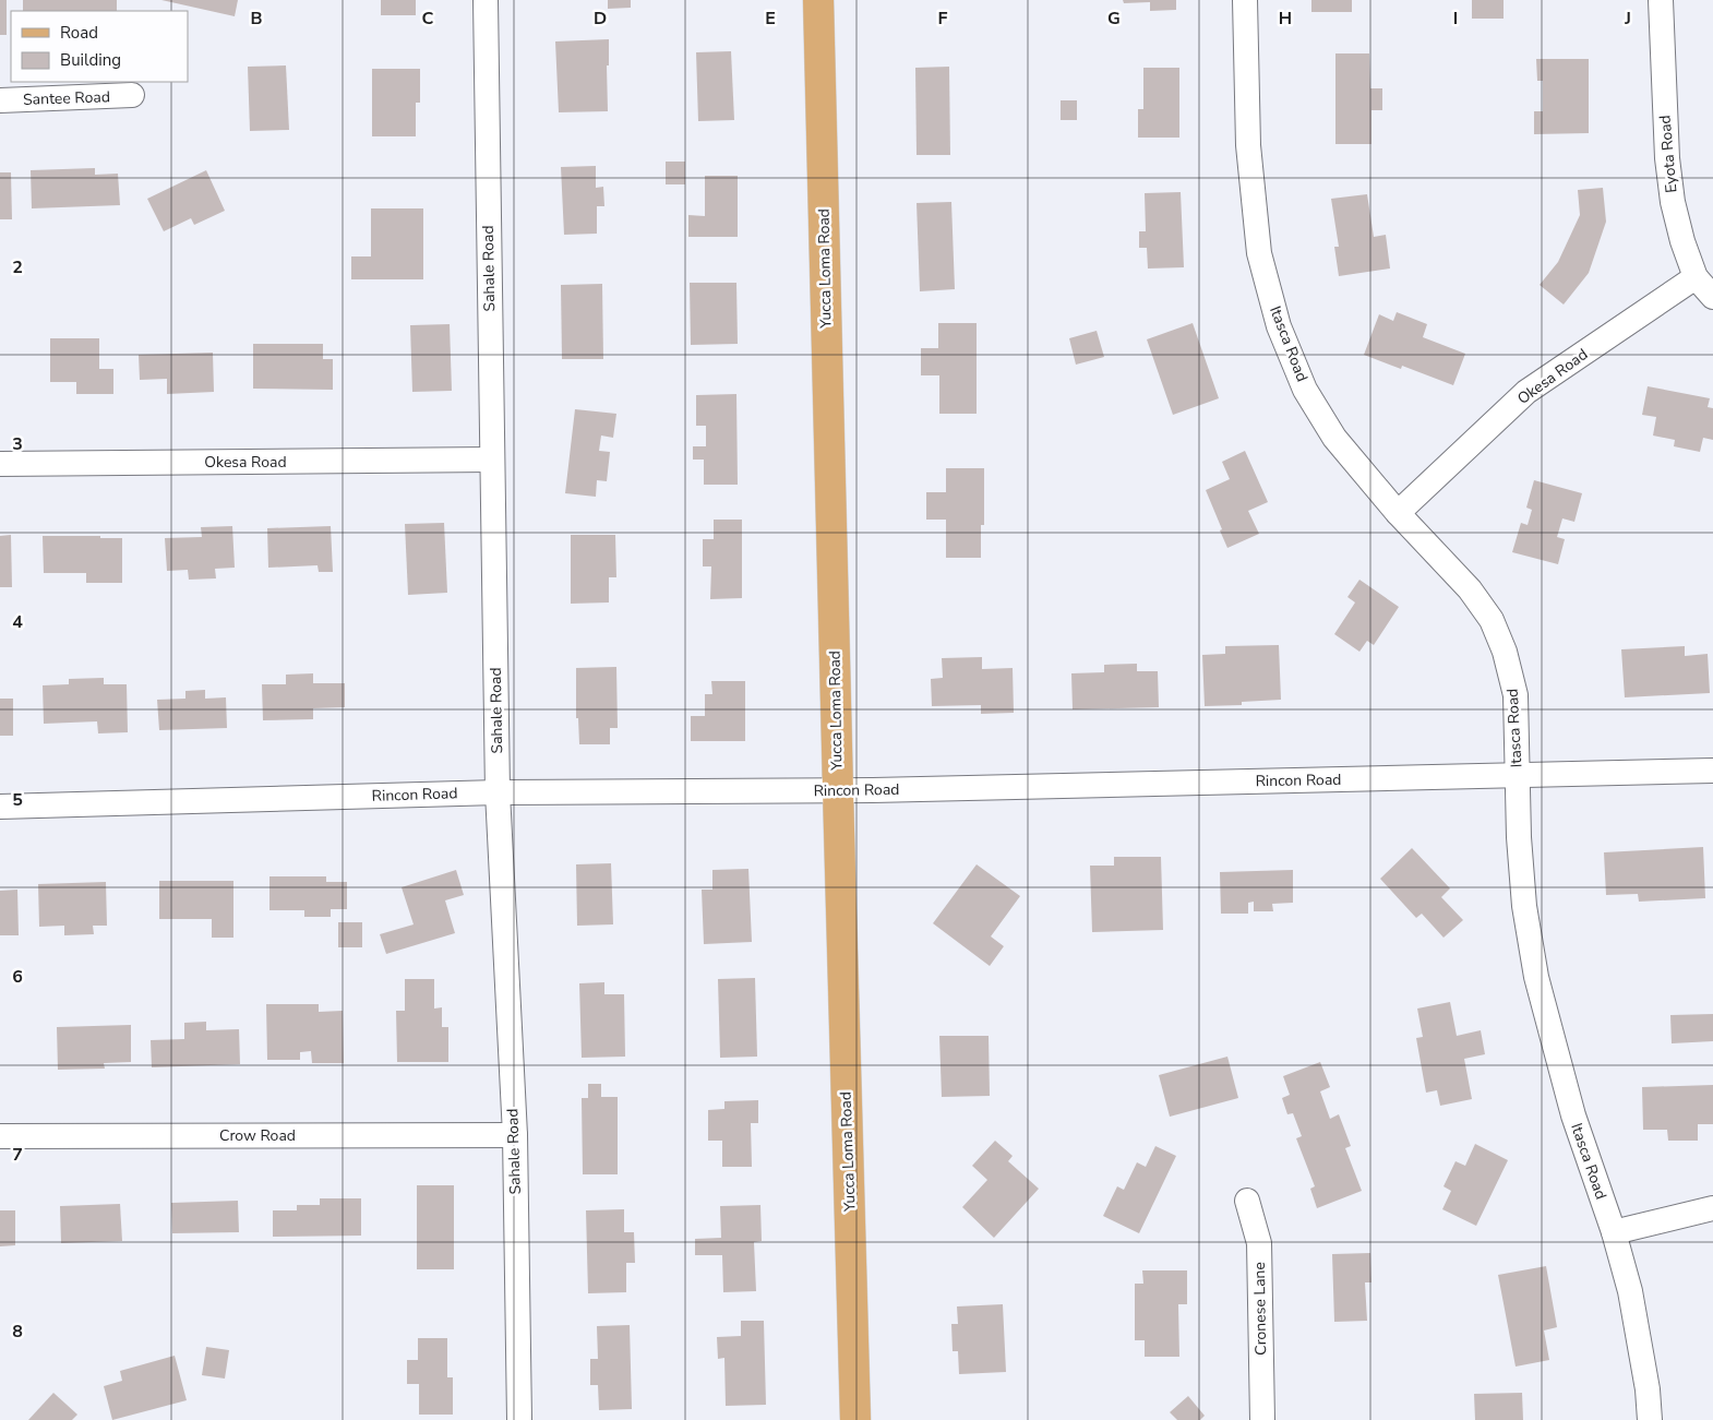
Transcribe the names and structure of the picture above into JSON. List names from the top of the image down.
{
  "streets": {
    "main road": ["Yucca Loma Road"],
    "street": [
      "Santee Road",
      "Eyota Road",
      "Sahale Road",
      "Itasca Road",
      "Okesa Road",
      "Rincon Road",
      "Crow Road",
      "Cronese Lane"
    ]
  },
  "crossings": [
    ["Eyota Road", "Okesa Road"],
    ["Sahale Road", "Okesa Road"],
    ["Sahale Road", "Rincon Road"],
    ["Sahale Road", "Crow Road"],
    ["Yucca Loma Road", "Rincon Road"],
    ["Itasca Road", "Okesa Road"],
    ["Itasca Road", "Rincon Road"]
  ],
  "legend": ["Road", "Building"],
  "grid": {
    "columns": [
      "B",
      "C",
      "D",
      "E",
      "F",
      "G",
      "H",
      "I",
      "J"
    ],
    "rows": [
      "2",
      "3",
      "4",
      "5",
      "6",
      "7",
      "8"
    ]
  }
}
